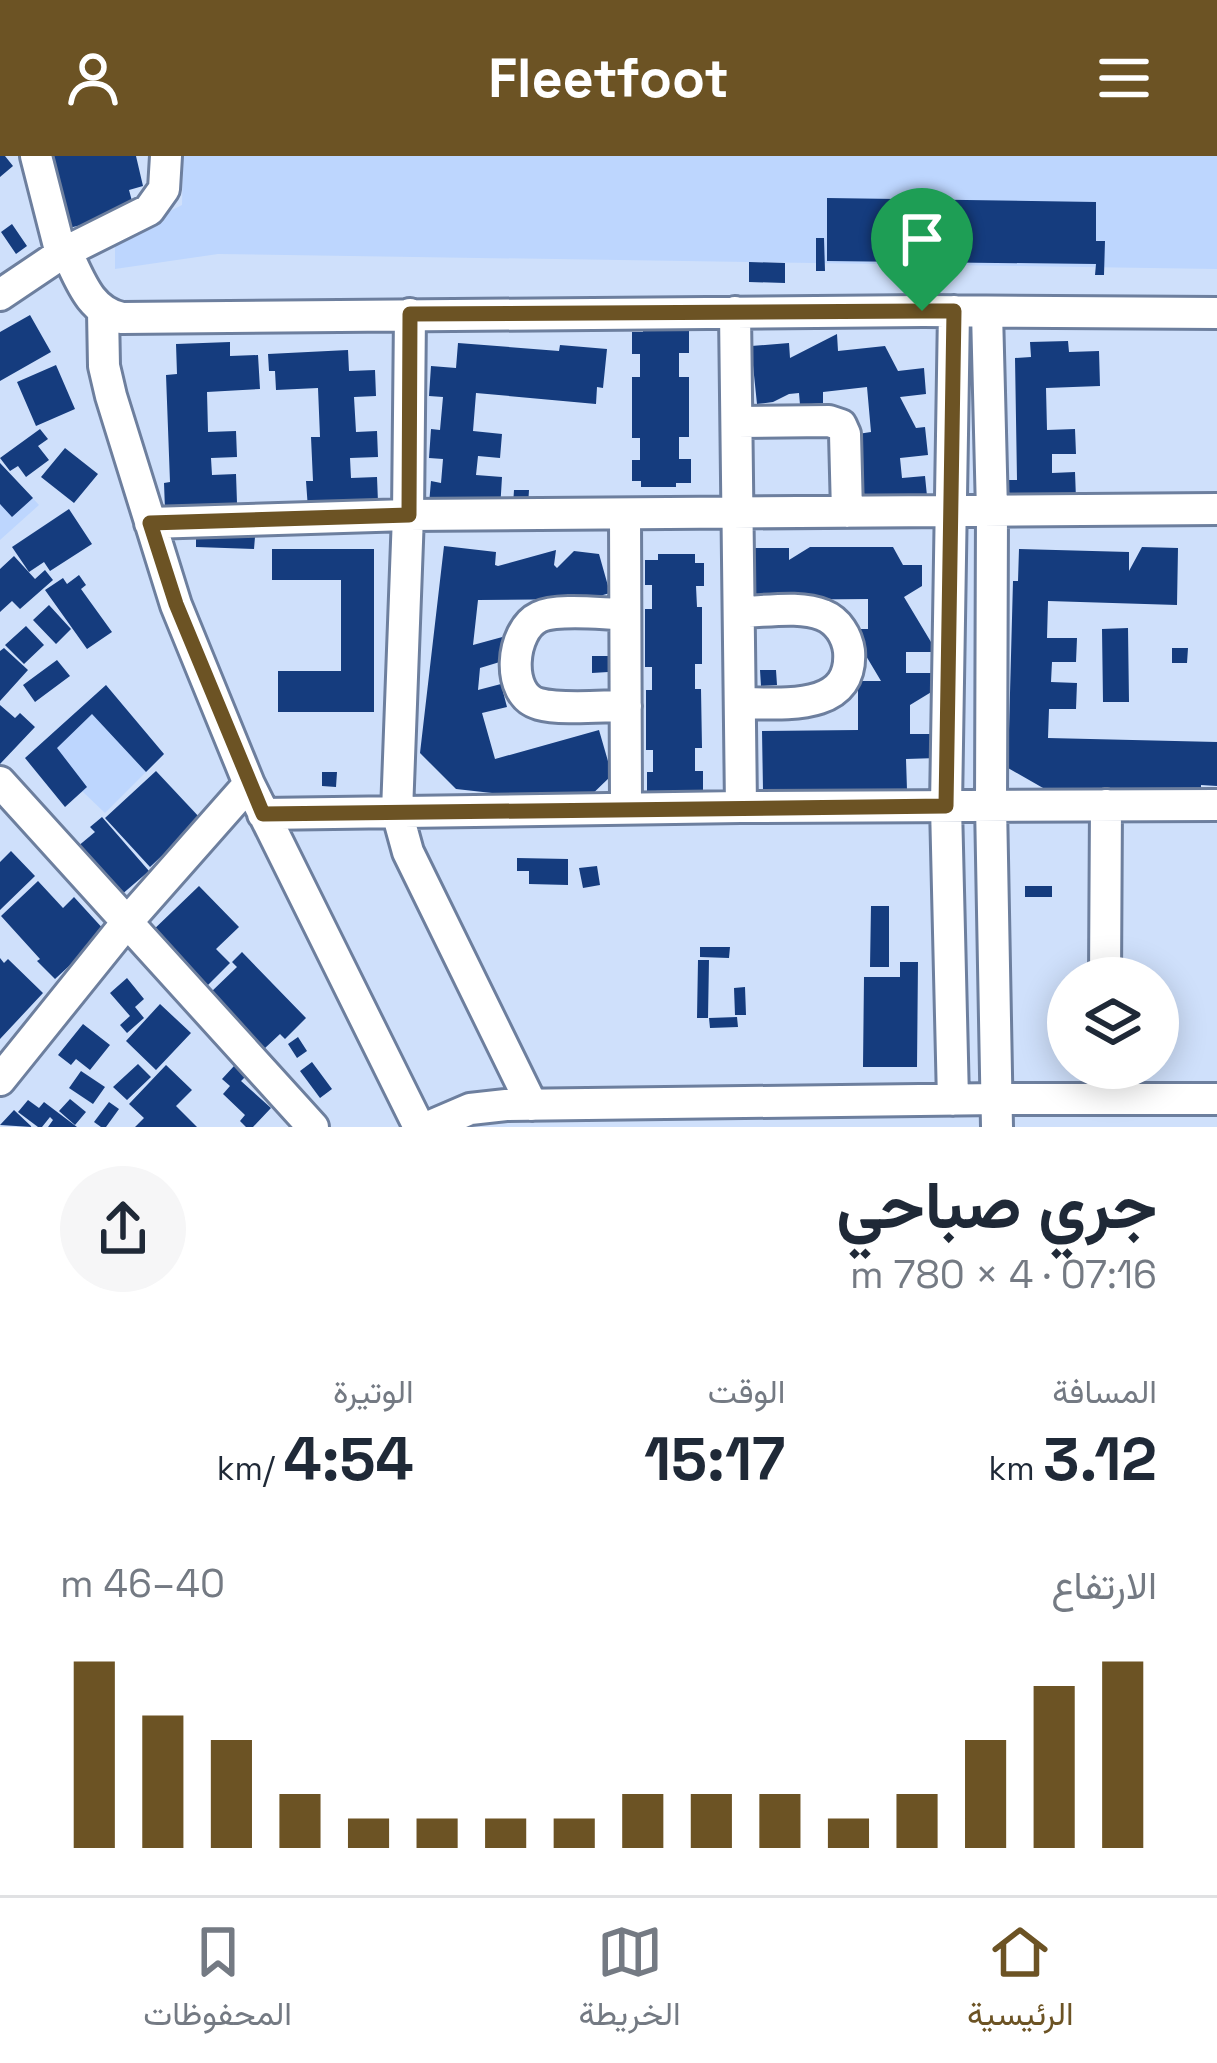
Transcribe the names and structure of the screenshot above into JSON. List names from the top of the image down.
{
  "page": {
    "header": "Fleetfoot",
    "heading": ["جري صباحي", "07:16 · 4 × 780 m"],
    "stats": [
      ["المسافة", "3.12 km"],
      ["الوقت", "15:17"],
      ["الوتيرة", "4:54 /km"]
    ],
    "chart": ["الارتفاع", "40–46 m"],
    "tabs": ["الرئيسية", "الخريطة", "المحفوظات"]
  }
}
